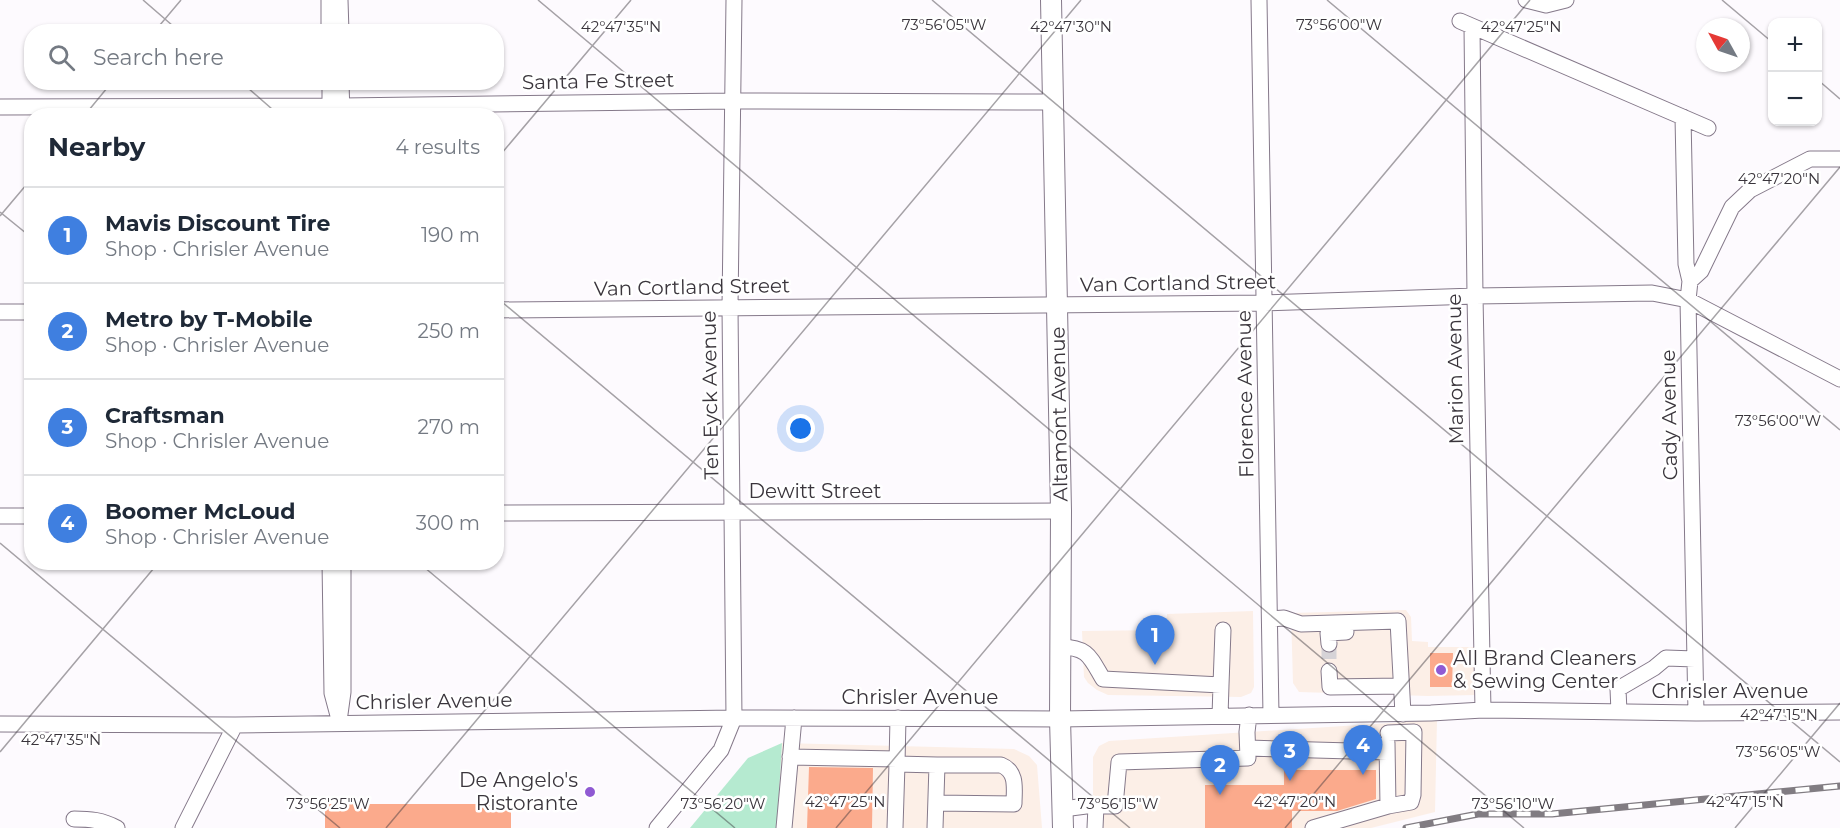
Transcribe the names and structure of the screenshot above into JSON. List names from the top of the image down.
{
  "streets": {
    "main road": ["Altamont Avenue"],
    "street": [
      "Santa Fe Street",
      "Van Cortland Street",
      "Marion Avenue",
      "Florence Avenue",
      "Ten Eyck Avenue",
      "Cady Avenue",
      "Dewitt Street",
      "Chrisler Avenue"
    ]
  },
  "crossings": [
    ["Santa Fe Street", "Ten Eyck Avenue"],
    ["Santa Fe Street", "Altamont Avenue"],
    ["Van Cortland Street", "Marion Avenue"],
    ["Van Cortland Street", "Florence Avenue"],
    ["Van Cortland Street", "Ten Eyck Avenue"],
    ["Van Cortland Street", "Altamont Avenue"],
    ["Van Cortland Street", "Cady Avenue"],
    ["Marion Avenue", "Cady Avenue"],
    ["Marion Avenue", "Chrisler Avenue"],
    ["Florence Avenue", "Chrisler Avenue"],
    ["Ten Eyck Avenue", "Dewitt Street"],
    ["Ten Eyck Avenue", "Chrisler Avenue"],
    ["Altamont Avenue", "Dewitt Street"],
    ["Altamont Avenue", "Chrisler Avenue"],
    ["Cady Avenue", "Chrisler Avenue"]
  ],
  "places": ["All Brand Cleaners & Sewing Center", "De Angelo's Ristorante"],
  "north": "top left",
  "page": {
    "map_buttons": ["+", "−"],
    "search": "Search here",
    "heading": ["Nearby", "4 results"],
    "list": [
      {
        "mark": "1",
        "name": "Mavis Discount Tire",
        "note": "Shop · Chrisler Avenue",
        "value": "190 m"
      },
      {
        "mark": "2",
        "name": "Metro by T-Mobile",
        "note": "Shop · Chrisler Avenue",
        "value": "250 m"
      },
      {
        "mark": "3",
        "name": "Craftsman",
        "note": "Shop · Chrisler Avenue",
        "value": "270 m"
      },
      {
        "mark": "4",
        "name": "Boomer McLoud",
        "note": "Shop · Chrisler Avenue",
        "value": "300 m"
      }
    ],
    "pins": [
      "1",
      "4",
      "3",
      "2"
    ]
  },
  "coordinates": [
    "73°56'05\"W",
    "73°56'00\"W",
    "42°47'35\"N",
    "42°47'30\"N",
    "42°47'25\"N",
    "42°47'20\"N",
    "42°47'15\"N",
    "73°56'25\"W",
    "73°56'20\"W",
    "73°56'15\"W",
    "73°56'10\"W"
  ]
}
